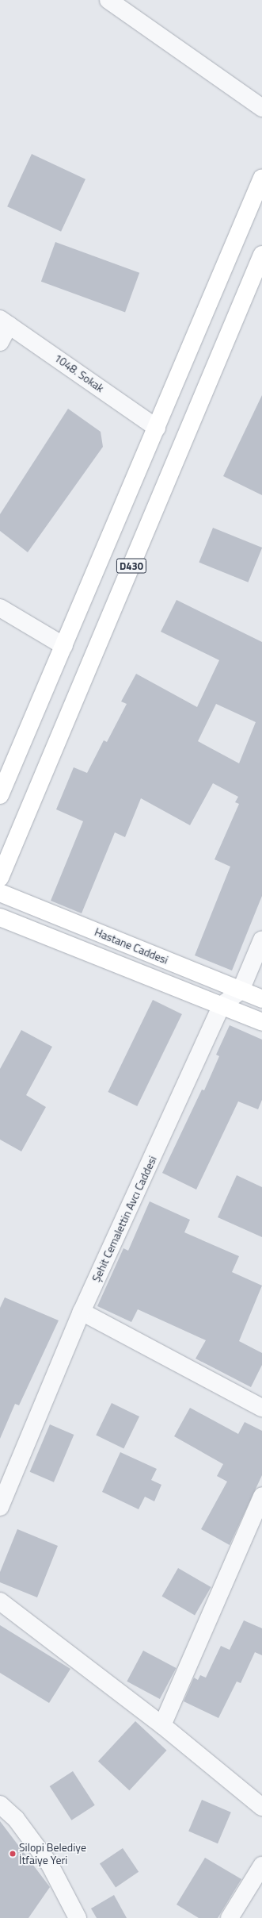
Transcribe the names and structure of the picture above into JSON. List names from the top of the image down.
{
  "streets": {
    "main road": ["D430", "Hastane Caddesi"],
    "street": ["1048. Sokak", "Şehit Cemalettin Avcı Caddesi"]
  },
  "crossings": [
    ["1048. Sokak", "D430"],
    ["Hastane Caddesi", "Şehit Cemalettin Avcı Caddesi"]
  ],
  "places": ["Silopi Belediye İtfaiye Yeri"]
}
